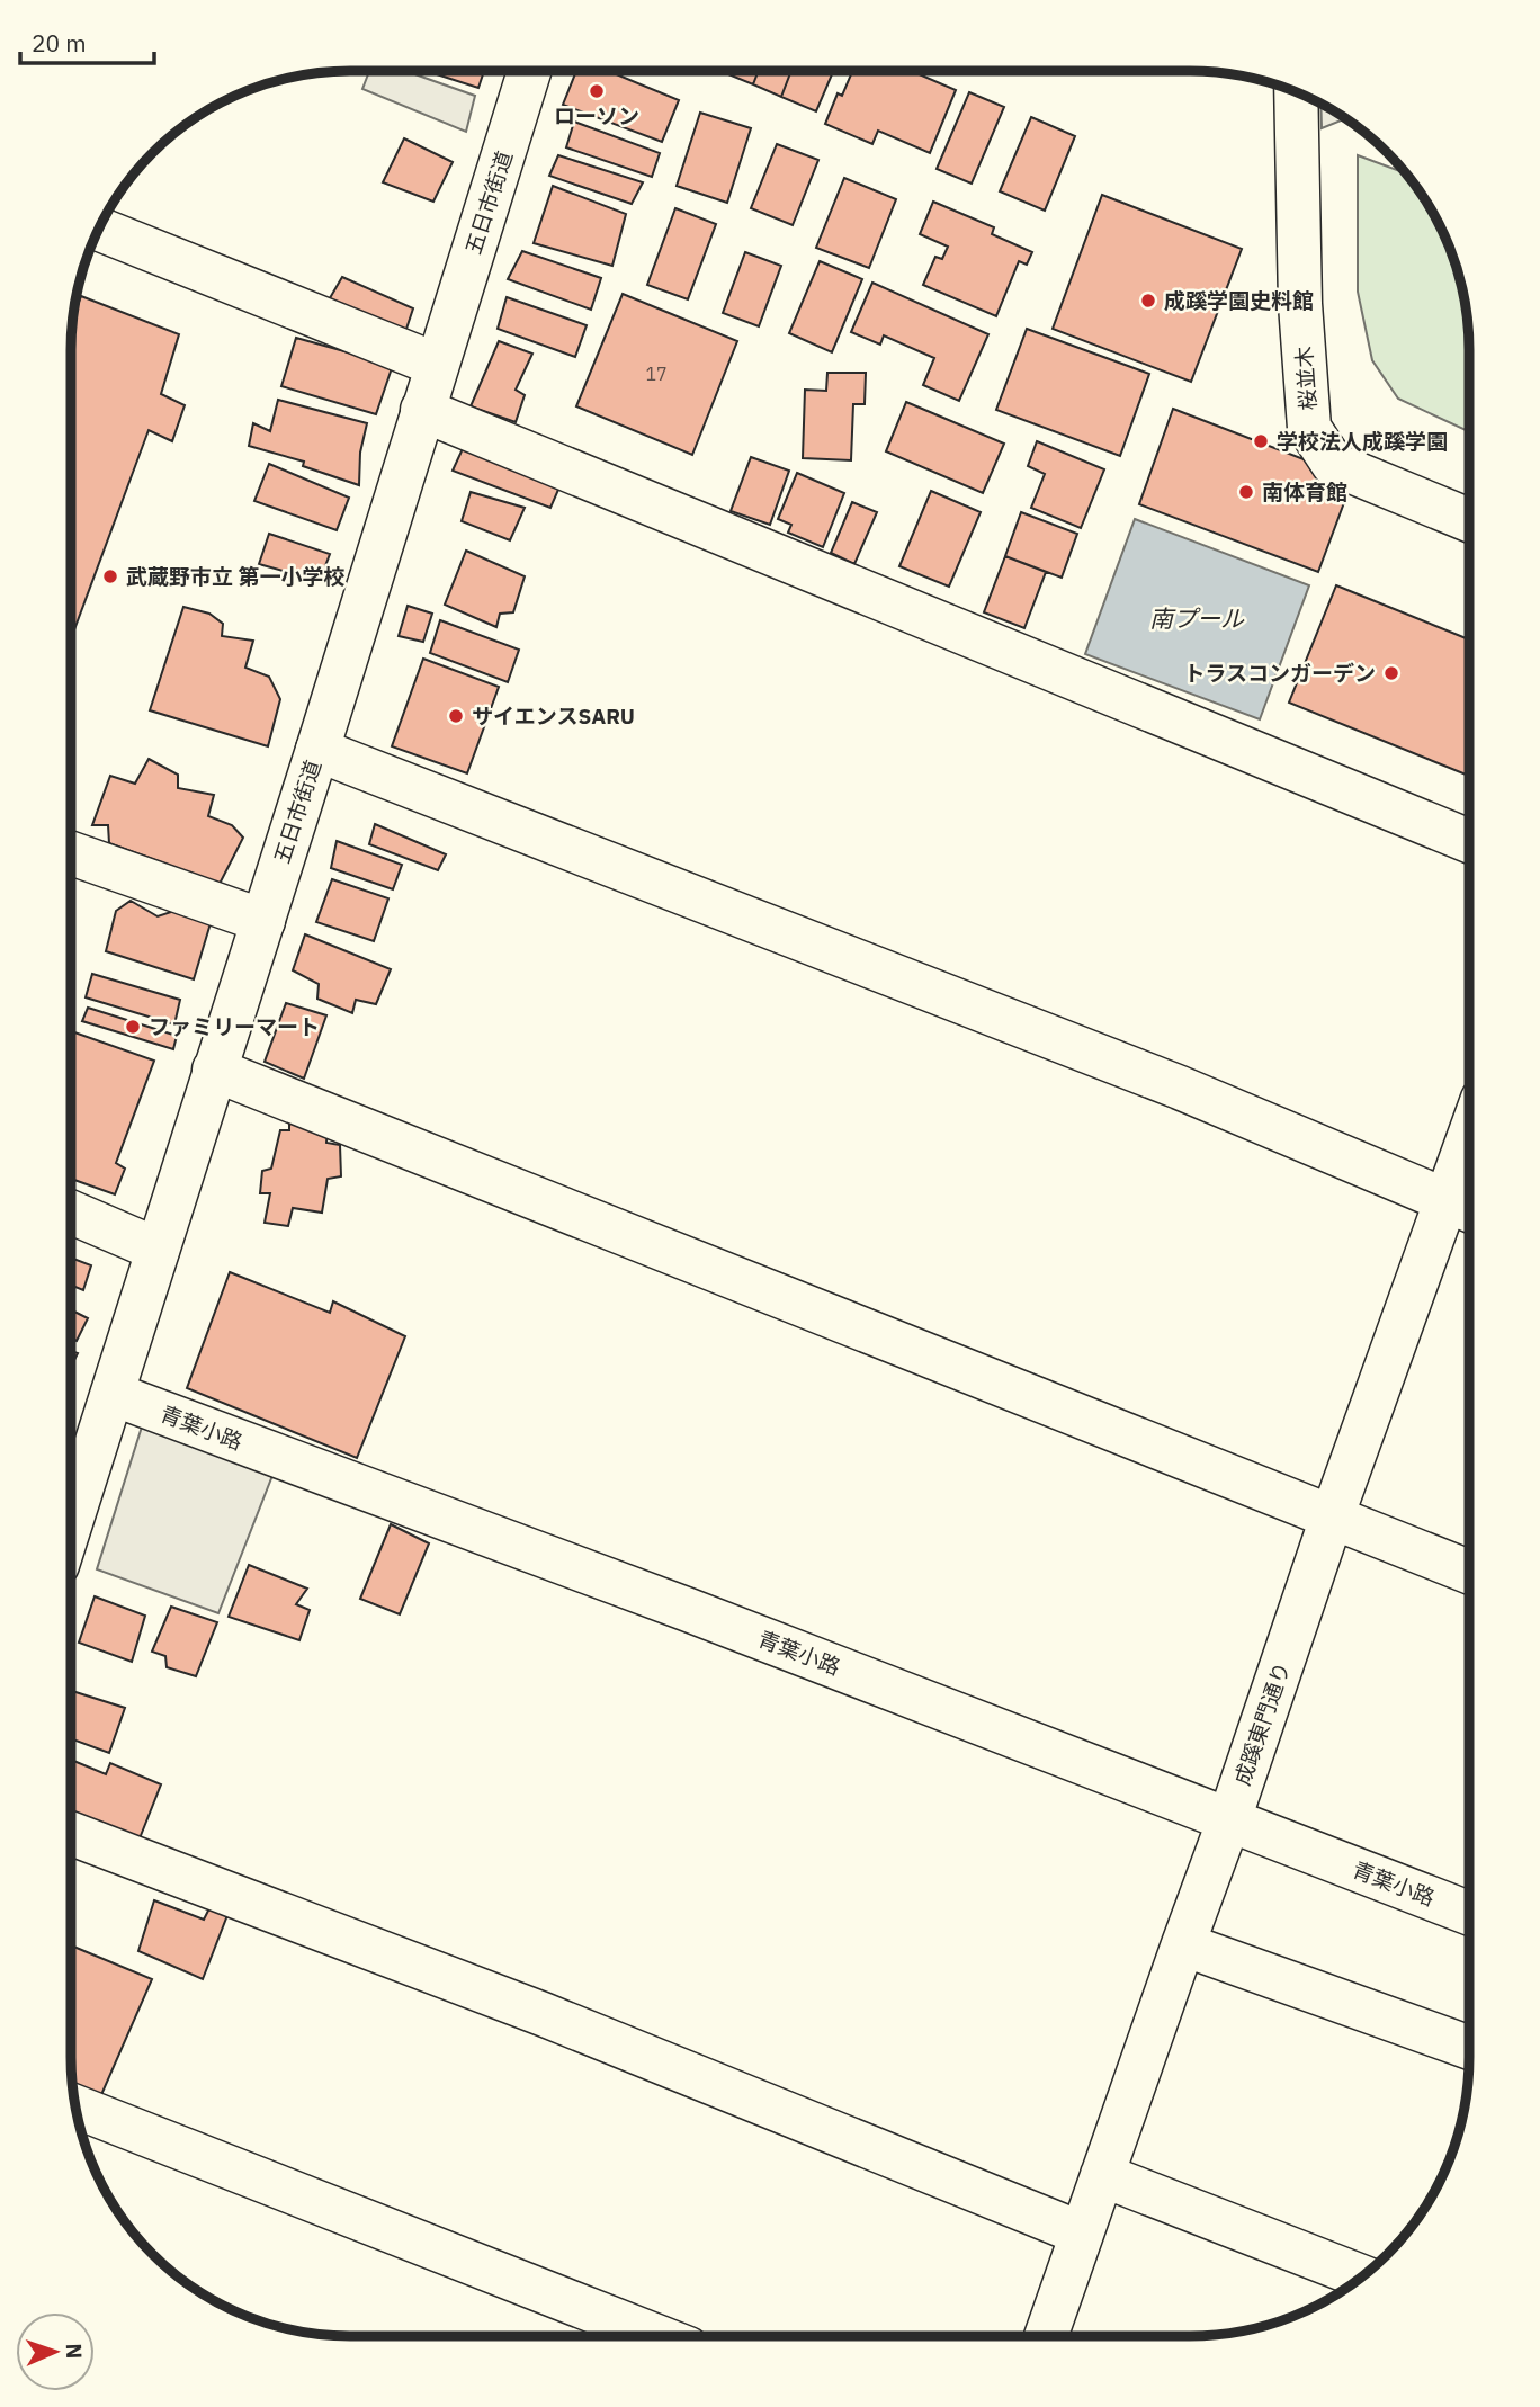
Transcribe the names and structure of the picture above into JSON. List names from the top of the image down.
{
  "streets": {
    "street": [
      "五日市街道",
      "桜並木",
      "青葉小路",
      "成蹊東門通り"
    ]
  },
  "crossings": [
    ["五日市街道", "青葉小路"],
    ["青葉小路", "成蹊東門通り"]
  ],
  "water": ["南プール"],
  "places": [
    "ローソン",
    "成蹊学園史料館",
    "学校法人成蹊学園",
    "南体育館",
    "武蔵野市立 第一小学校",
    "トラスコンガーデン",
    "サイエンスSARU",
    "ファミリーマート"
  ],
  "house_numbers": ["17"],
  "scale_bar": "20 m",
  "north": "right"
}
